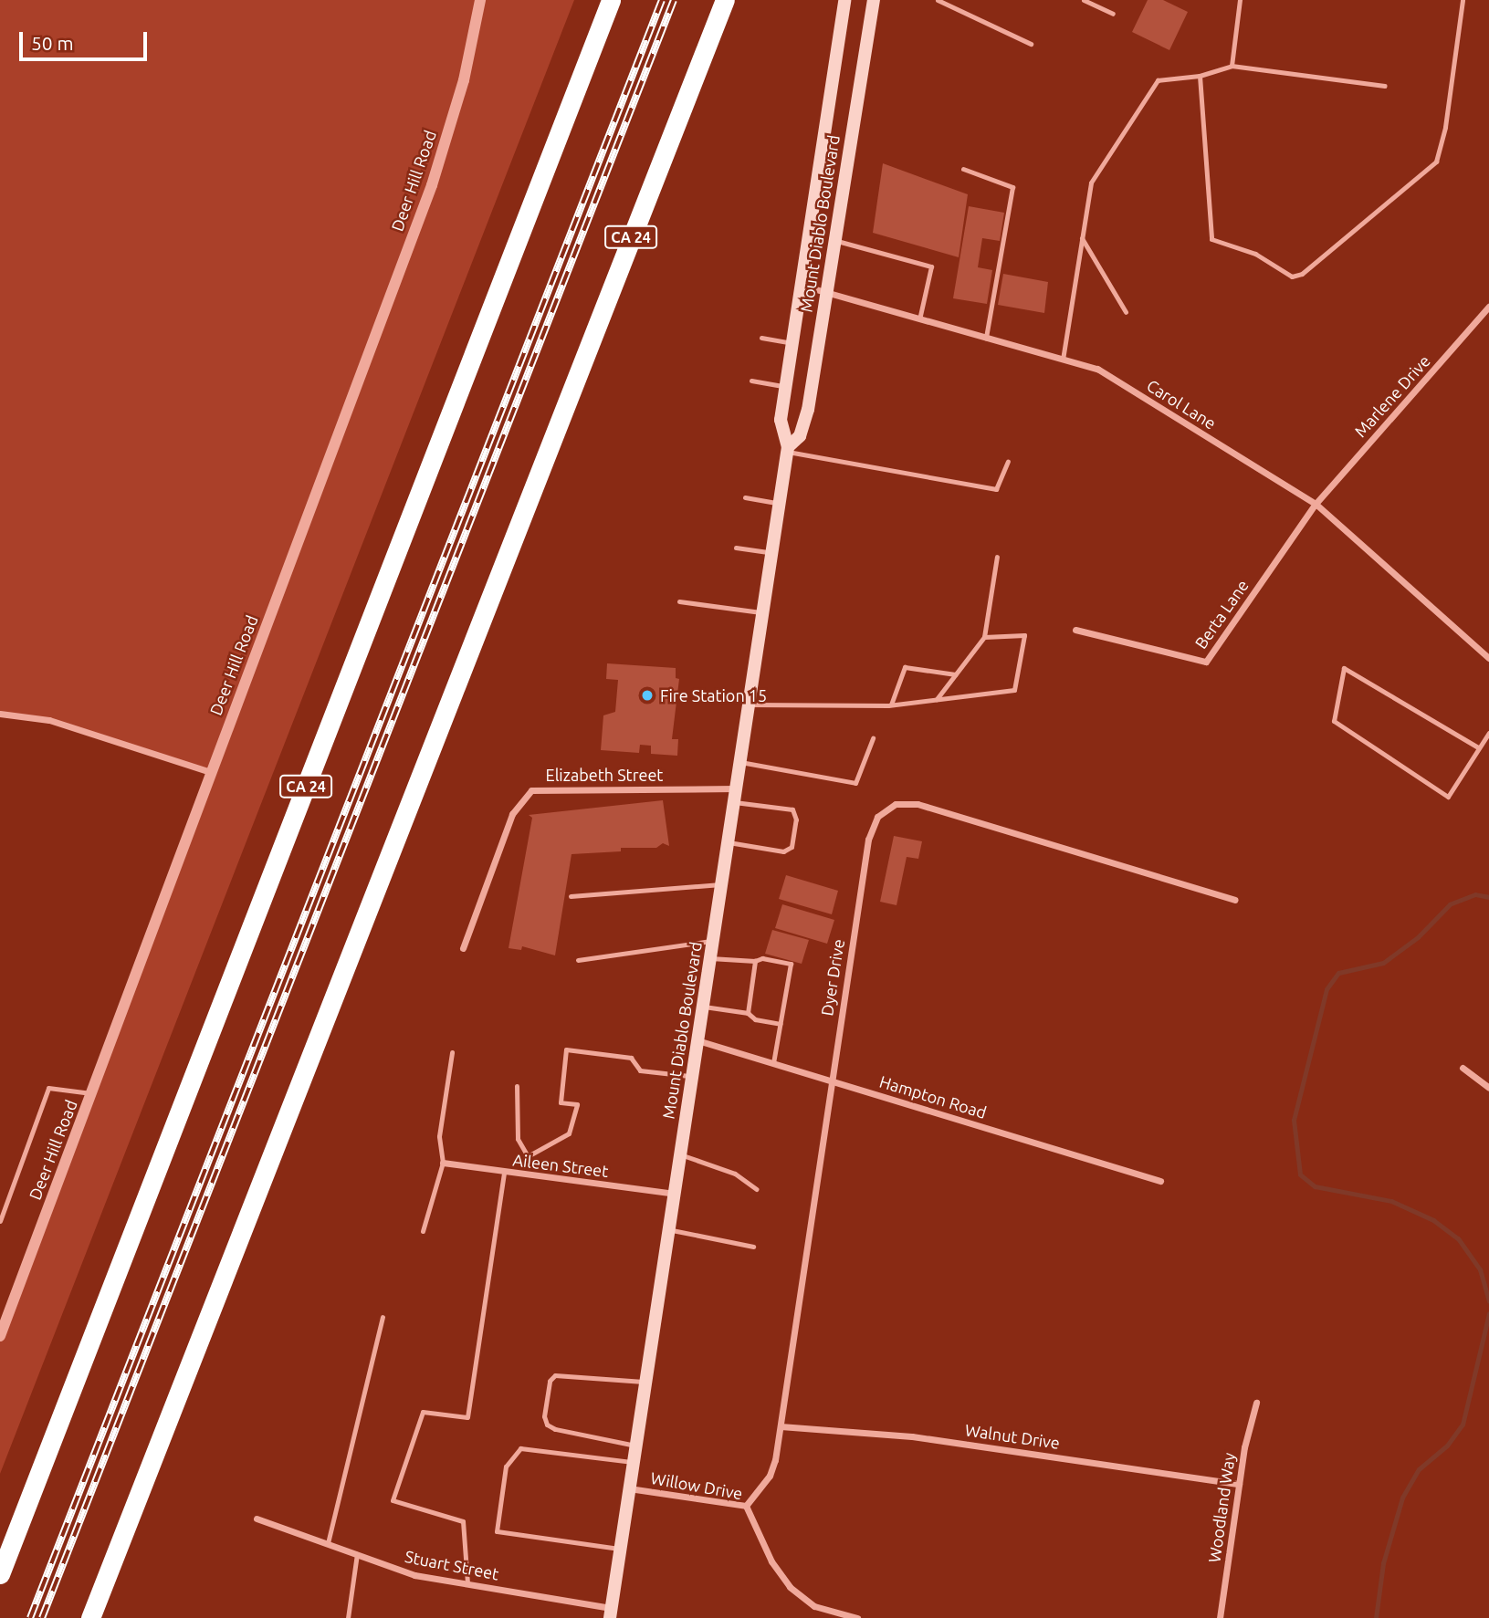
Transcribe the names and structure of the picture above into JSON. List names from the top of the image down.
{
  "streets": {
    "highway": ["CA 24"],
    "main road": ["Mount Diablo Boulevard"],
    "street": [
      "Deer Hill Road",
      "Marlene Drive",
      "Carol Lane",
      "Berta Lane",
      "Elizabeth Street",
      "Dyer Drive",
      "Hampton Road",
      "Aileen Street",
      "Walnut Drive",
      "Willow Drive",
      "Woodland Way",
      "Stuart Street"
    ]
  },
  "crossings": [
    ["Mount Diablo Boulevard", "Carol Lane"],
    ["Mount Diablo Boulevard", "Elizabeth Street"],
    ["Mount Diablo Boulevard", "Hampton Road"],
    ["Mount Diablo Boulevard", "Aileen Street"],
    ["Mount Diablo Boulevard", "Willow Drive"],
    ["Mount Diablo Boulevard", "Stuart Street"],
    ["Marlene Drive", "Carol Lane"],
    ["Marlene Drive", "Berta Lane"],
    ["Carol Lane", "Berta Lane"],
    ["Dyer Drive", "Hampton Road"],
    ["Dyer Drive", "Walnut Drive"],
    ["Dyer Drive", "Willow Drive"],
    ["Walnut Drive", "Woodland Way"]
  ],
  "places": ["Fire Station 15"],
  "scale_bar": "50 m"
}
